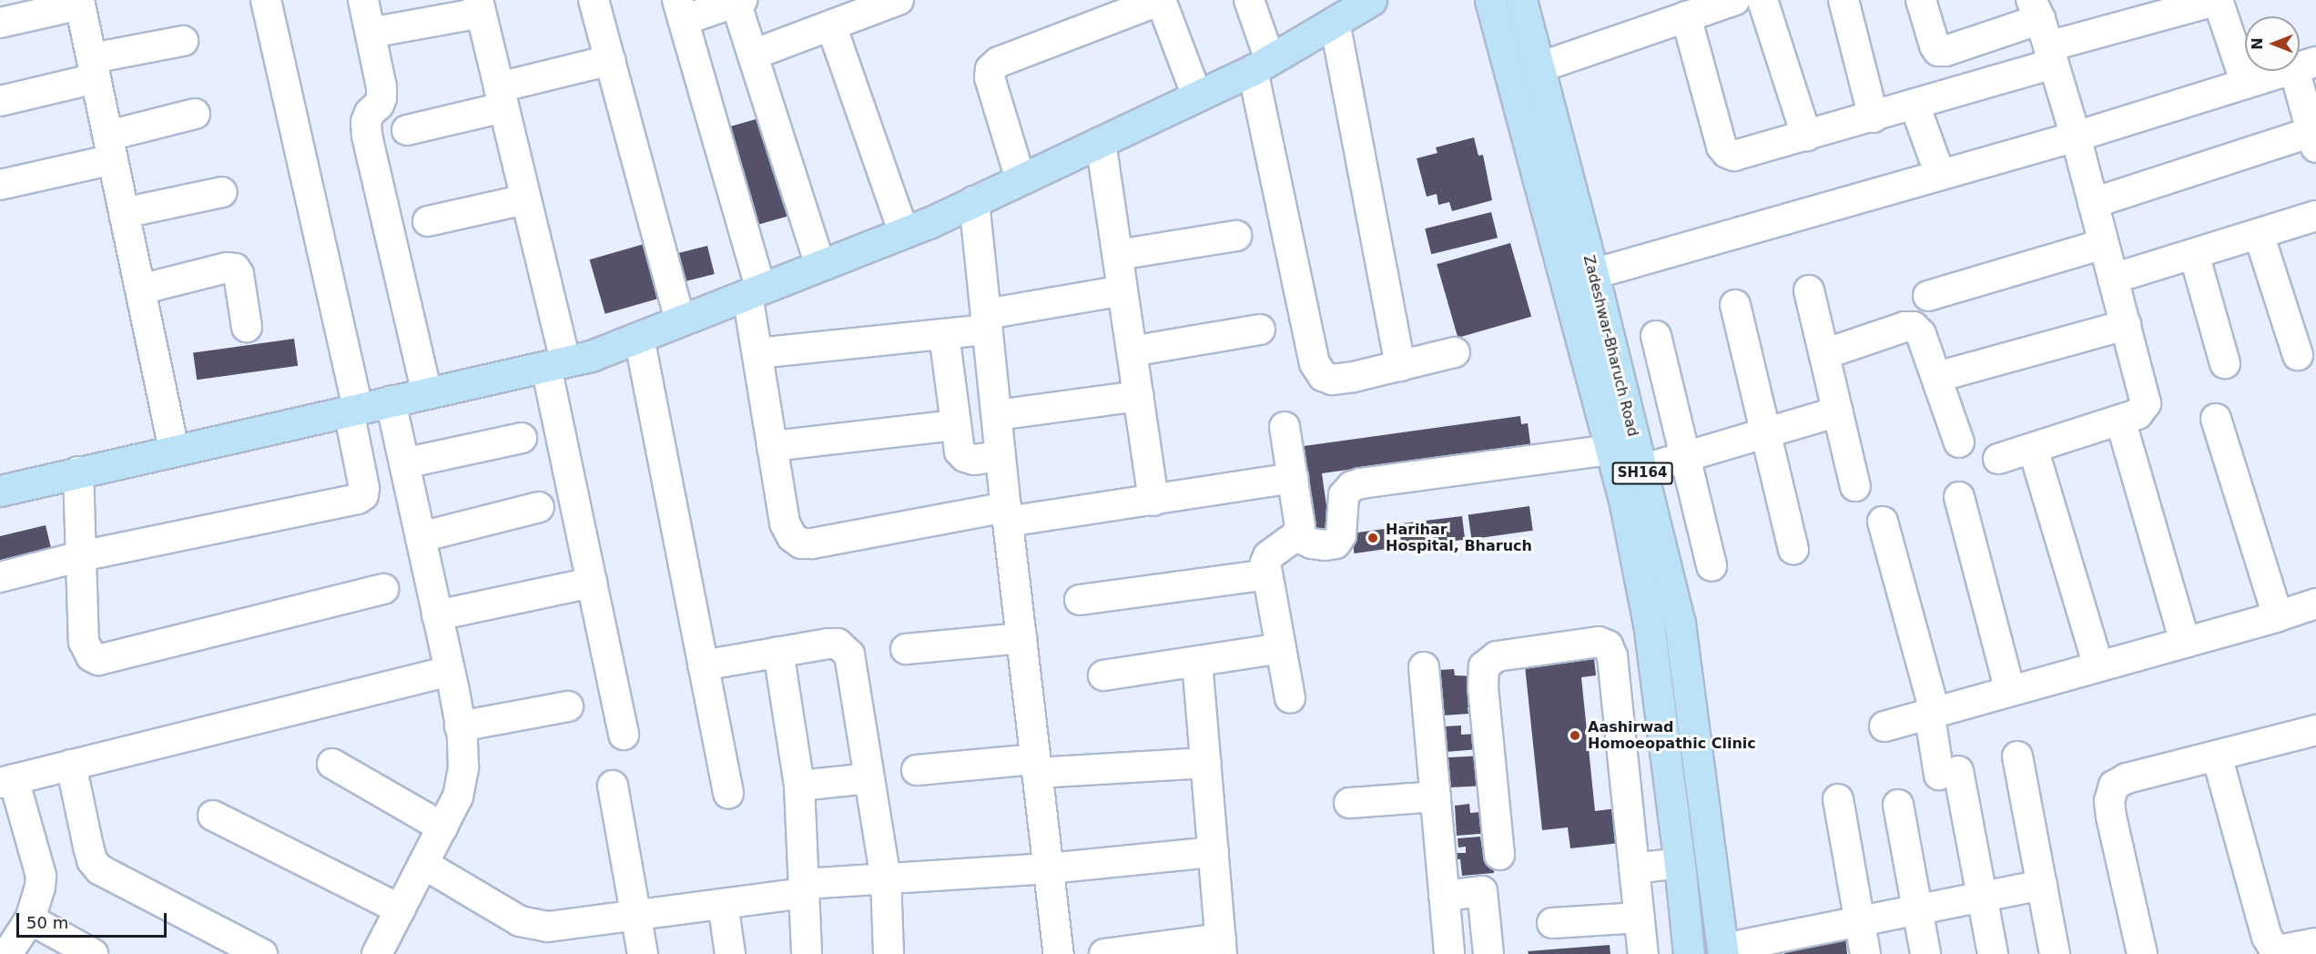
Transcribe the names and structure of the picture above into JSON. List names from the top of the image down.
{
  "streets": {
    "main road": ["Zadeshwar-Bharuch Road", "SH164"]
  },
  "places": ["Harihar Hospital, Bharuch", "Aashirwad Homoeopathic Clinic"],
  "scale_bar": "50 m",
  "north": "left"
}
